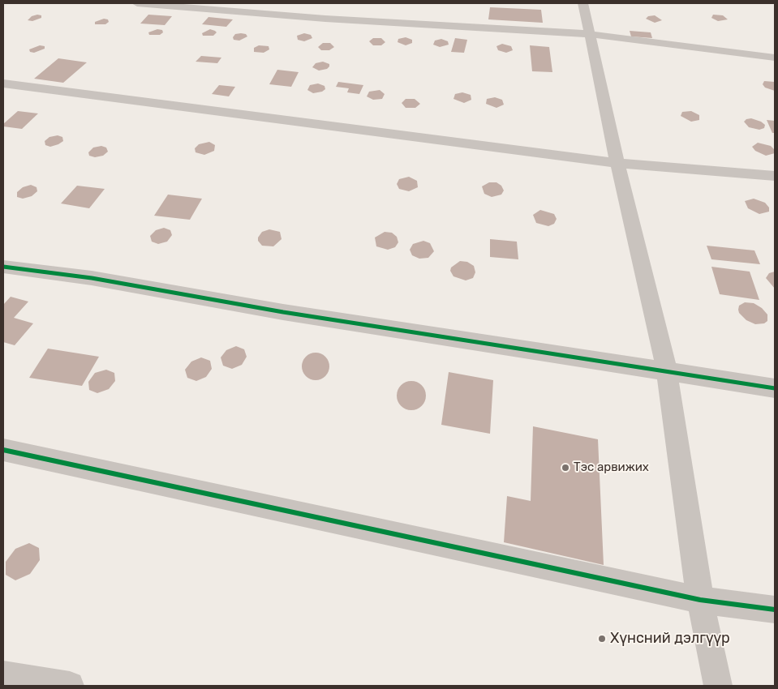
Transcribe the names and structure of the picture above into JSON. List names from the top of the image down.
{
  "places": ["Тэс арвижих", "Хүнсний дэлгүүр"]
}
